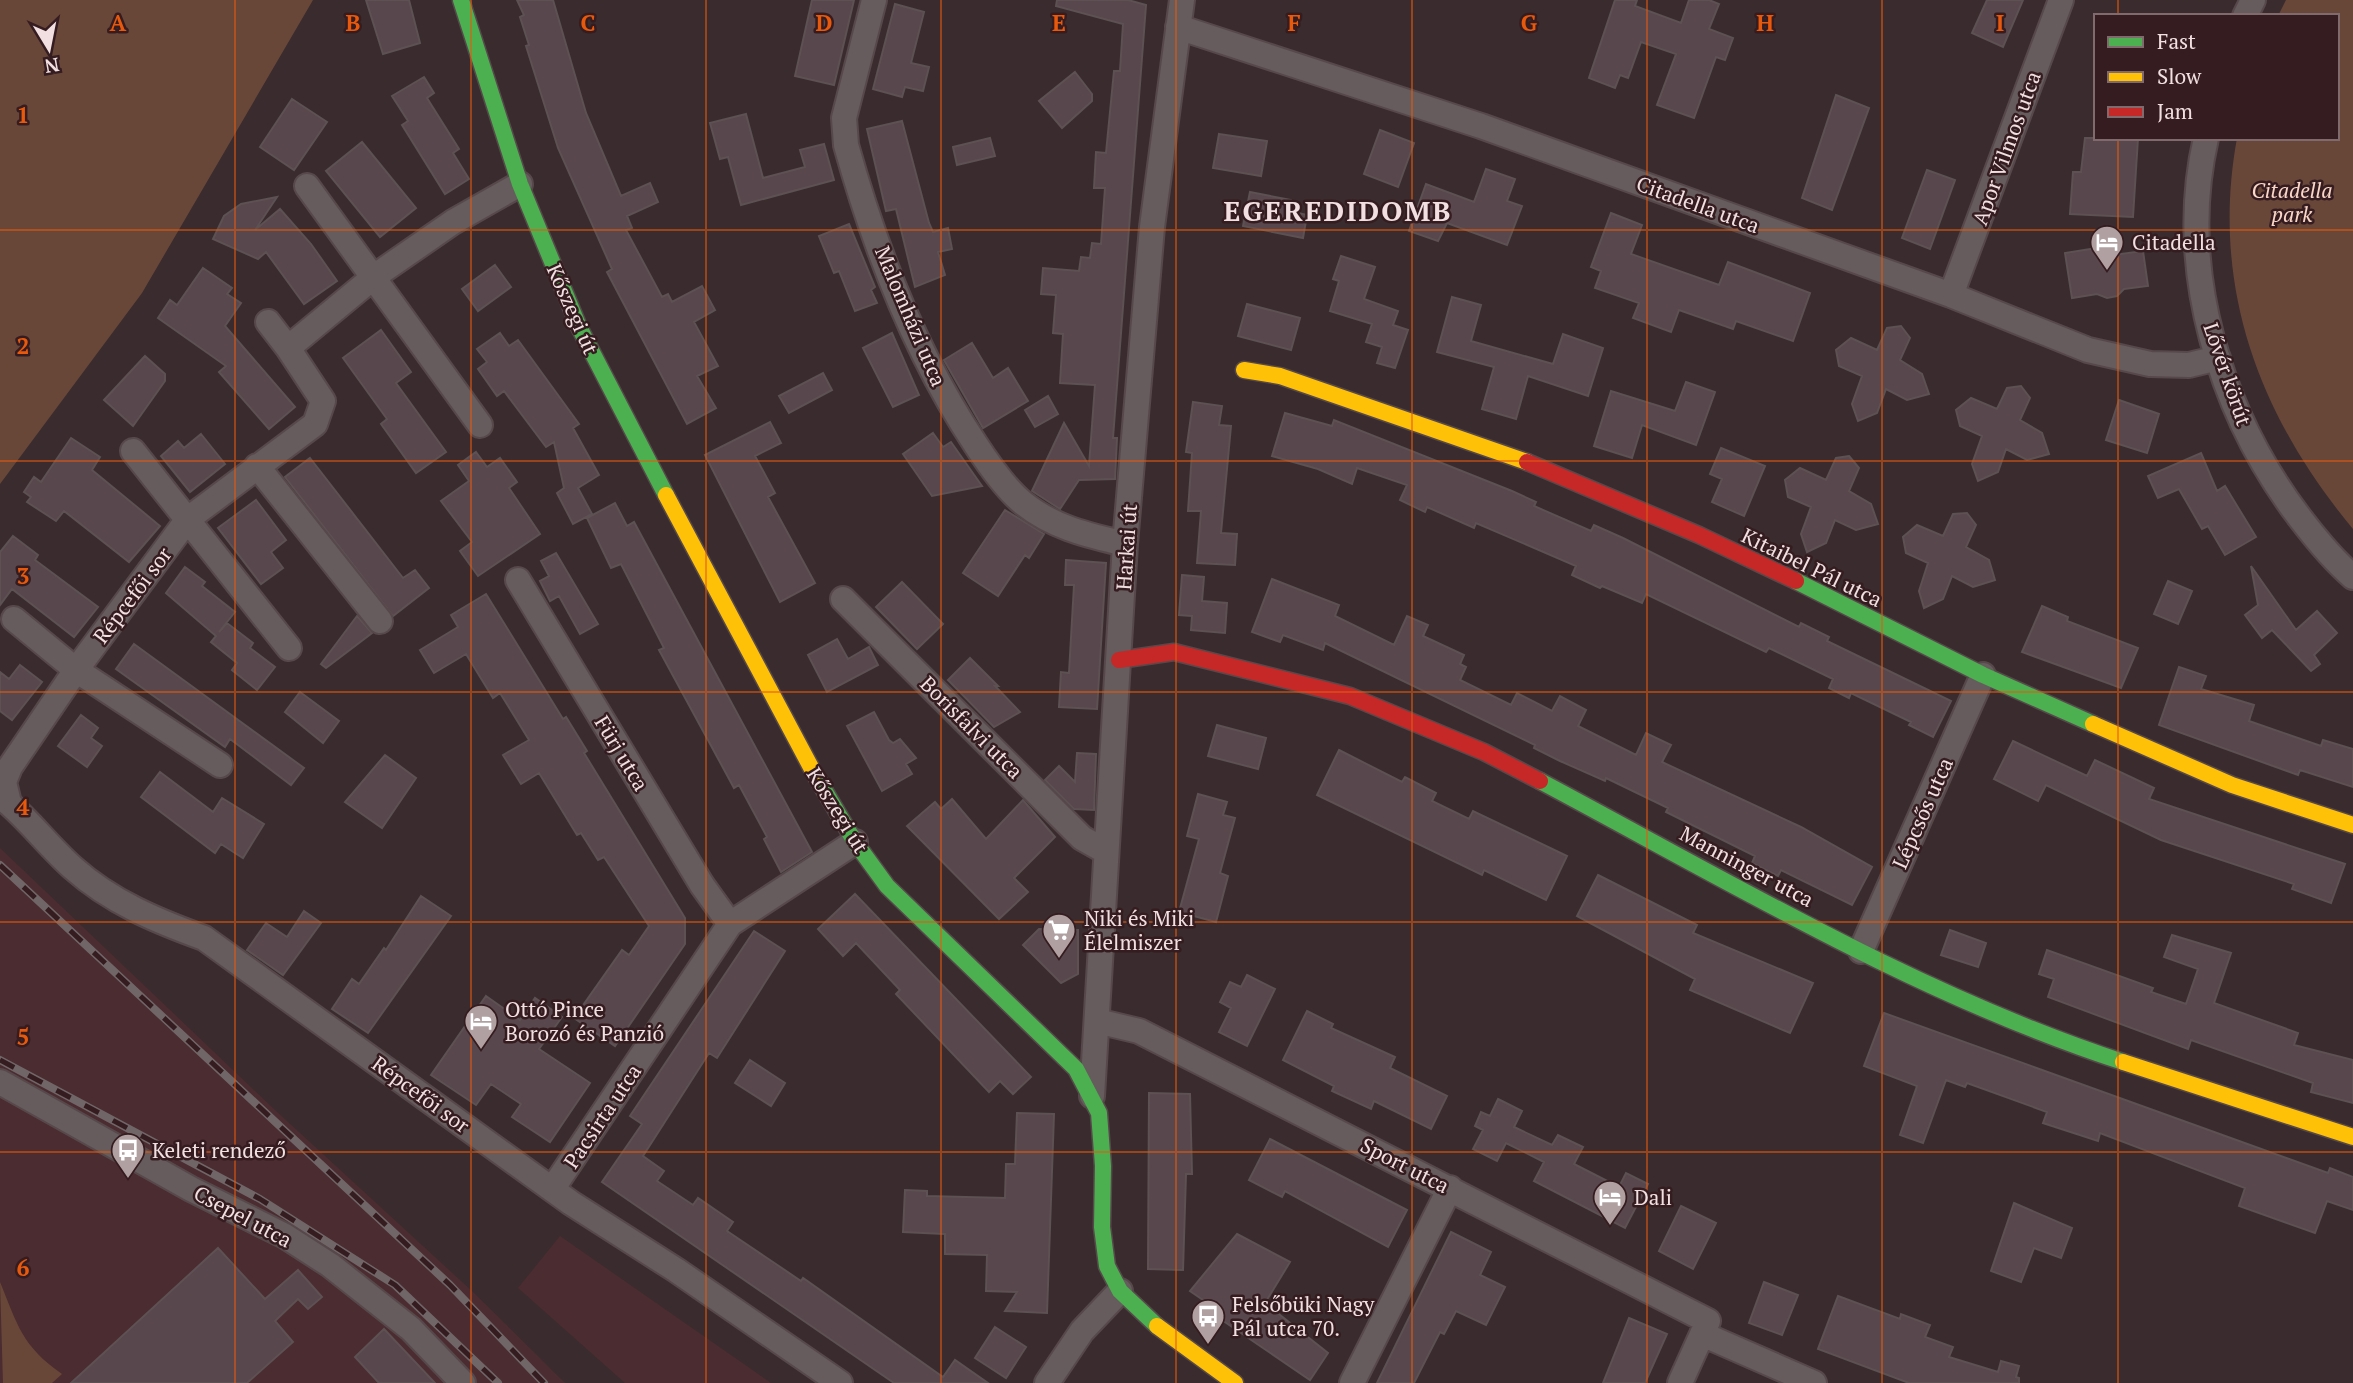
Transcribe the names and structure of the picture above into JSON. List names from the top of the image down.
{
  "streets": {
    "street": [
      "Apor Vilmos utca",
      "Citadella utca",
      "Kőszegi út",
      "Malomházi utca",
      "Lővér körút",
      "Harkai út",
      "Kitaibel Pál utca",
      "Répcefői sor",
      "Borisfalvi utca",
      "Fürj utca",
      "Lépcsős utca",
      "Manninger utca",
      "Pacsirta utca",
      "Sport utca",
      "Csepel utca"
    ]
  },
  "crossings": [
    ["Apor Vilmos utca", "Citadella utca"],
    ["Citadella utca", "Lővér körút"],
    ["Citadella utca", "Harkai út"],
    ["Kőszegi út", "Harkai út"],
    ["Kőszegi út", "Pacsirta utca"],
    ["Malomházi utca", "Harkai út"],
    ["Harkai út", "Borisfalvi utca"],
    ["Harkai út", "Manninger utca"],
    ["Harkai út", "Sport utca"],
    ["Kitaibel Pál utca", "Lépcsős utca"],
    ["Répcefői sor", "Pacsirta utca"],
    ["Fürj utca", "Pacsirta utca"],
    ["Lépcsős utca", "Manninger utca"]
  ],
  "districts": ["EGEREDIDOMB"],
  "parks": ["Citadella park"],
  "places": {
    "hotel": ["Citadella", "Ottó Pince Borozó és Panzió", "Dali"],
    "supermarket": ["Niki és Miki Élelmiszer"],
    "bus stop": ["Keleti rendező", "Felsőbüki Nagy Pál utca 70."]
  },
  "legend": ["Fast", "Slow", "Jam"],
  "north": "bottom",
  "grid": {
    "columns": [
      "A",
      "B",
      "C",
      "D",
      "E",
      "F",
      "G",
      "H",
      "I"
    ],
    "rows": [
      "1",
      "2",
      "3",
      "4",
      "5",
      "6"
    ]
  }
}
